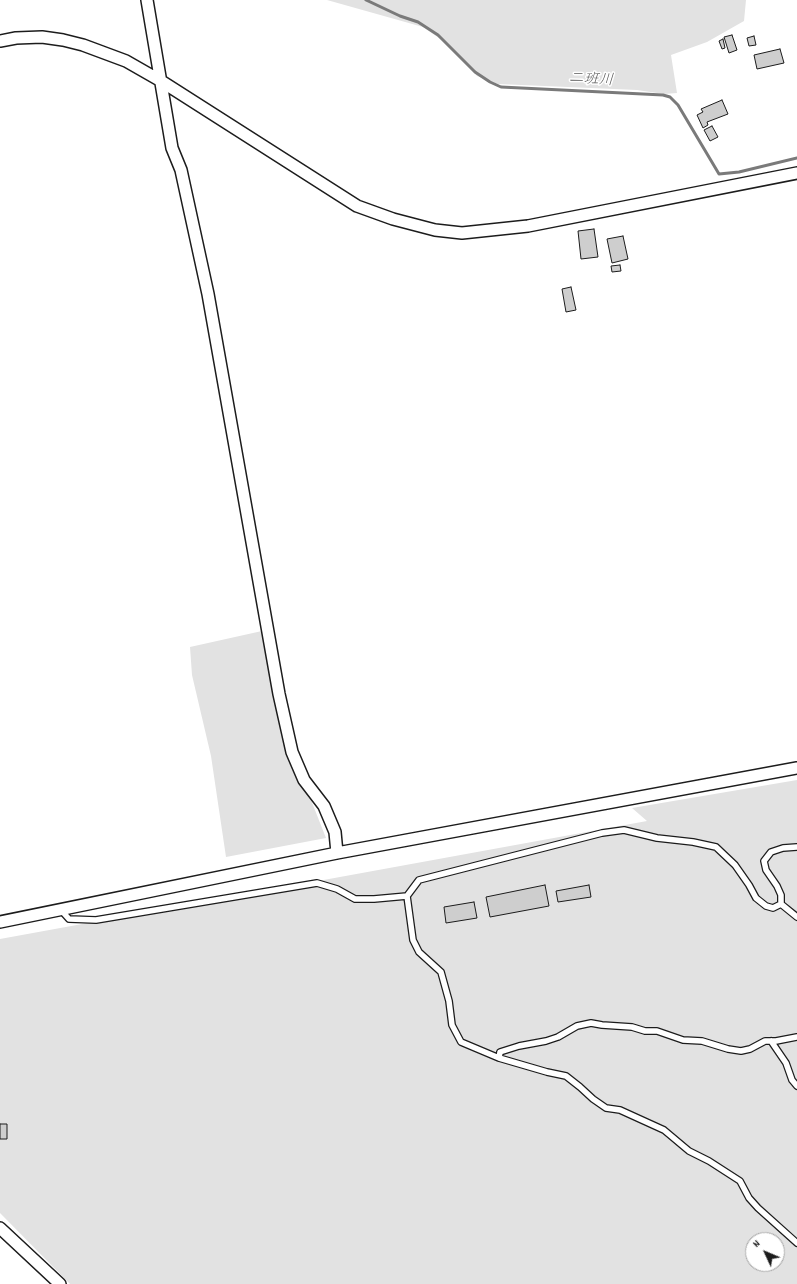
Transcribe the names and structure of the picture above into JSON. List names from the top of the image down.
{
  "water": ["二班川"],
  "north": "top left"
}
